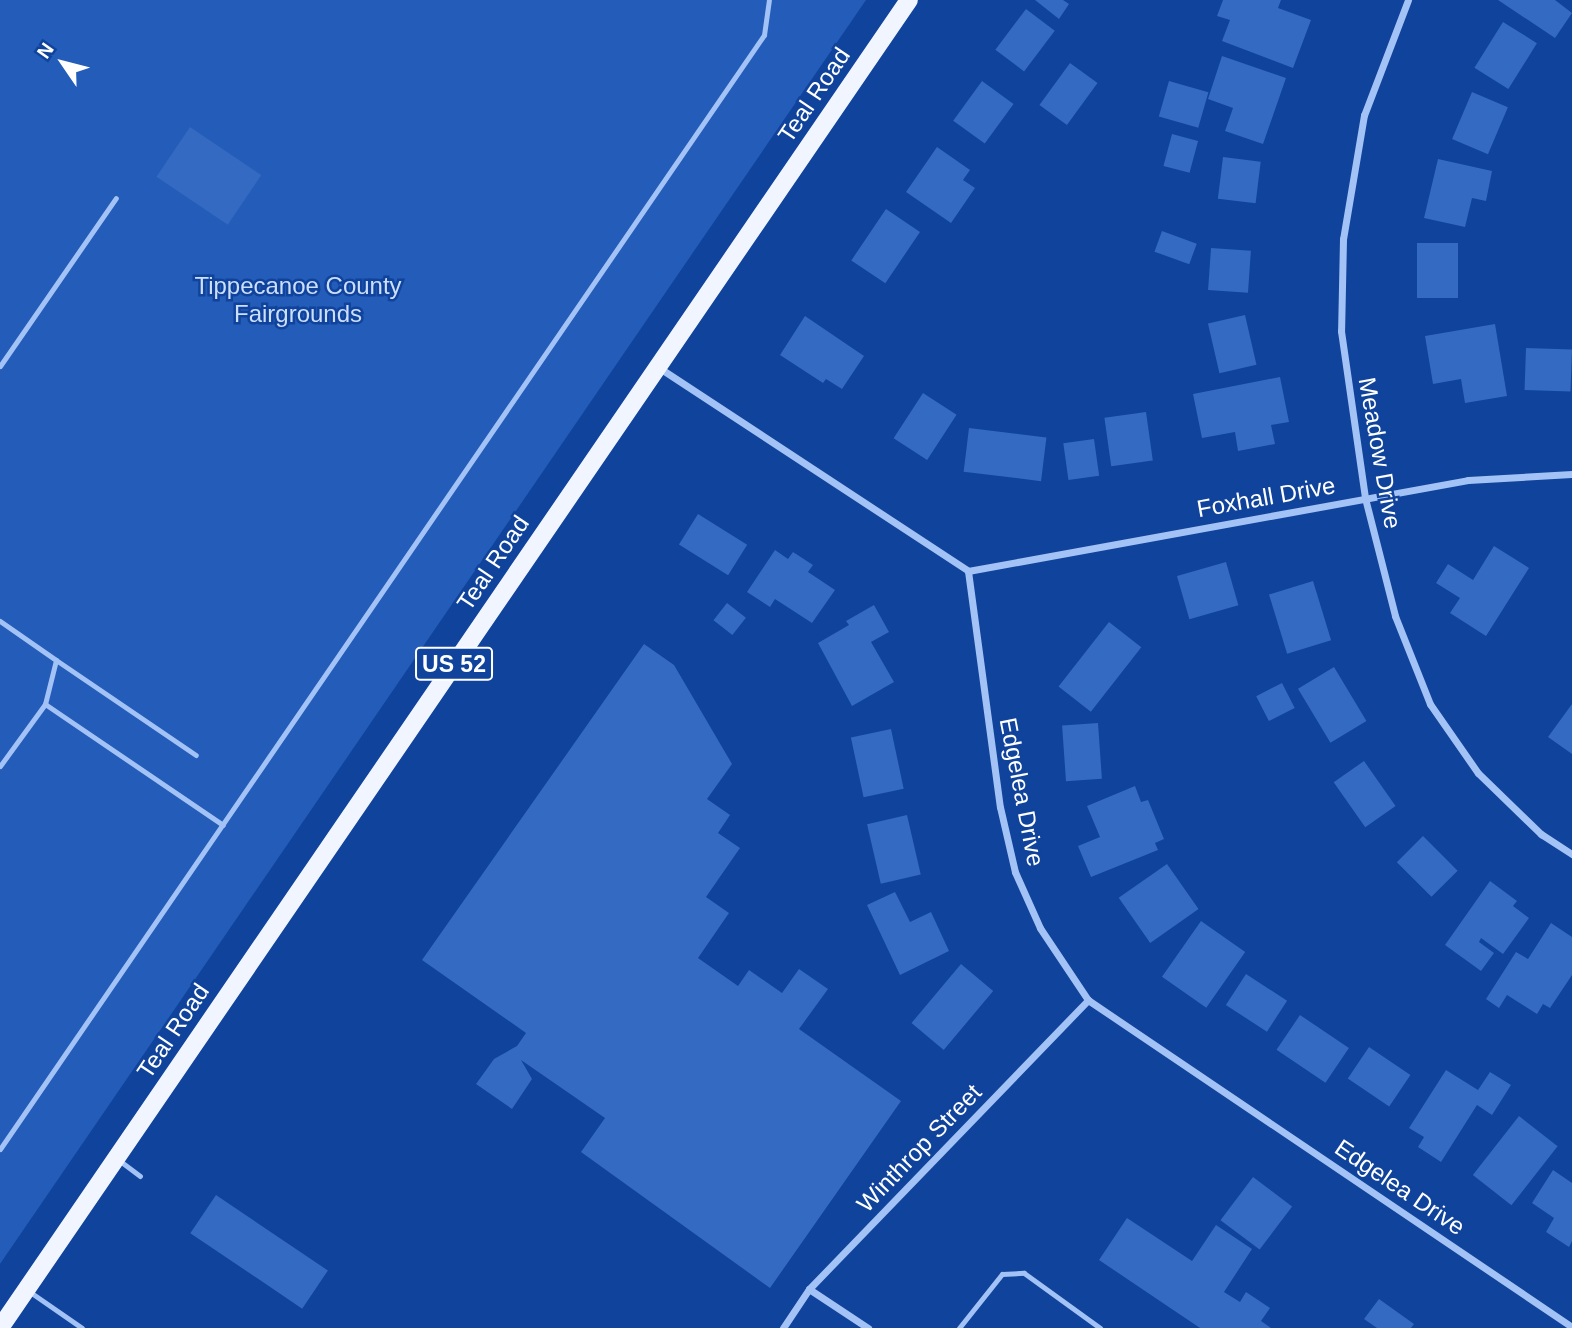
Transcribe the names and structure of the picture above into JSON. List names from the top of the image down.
{
  "streets": {
    "main road": ["Teal Road", "US 52"],
    "street": [
      "Meadow Drive",
      "Foxhall Drive",
      "Edgelea Drive",
      "Winthrop Street"
    ]
  },
  "crossings": [
    ["Meadow Drive", "Foxhall Drive"],
    ["Foxhall Drive", "Edgelea Drive"],
    ["Edgelea Drive", "Winthrop Street"]
  ],
  "parks": ["Tippecanoe County Fairgrounds"],
  "north": "top left"
}
